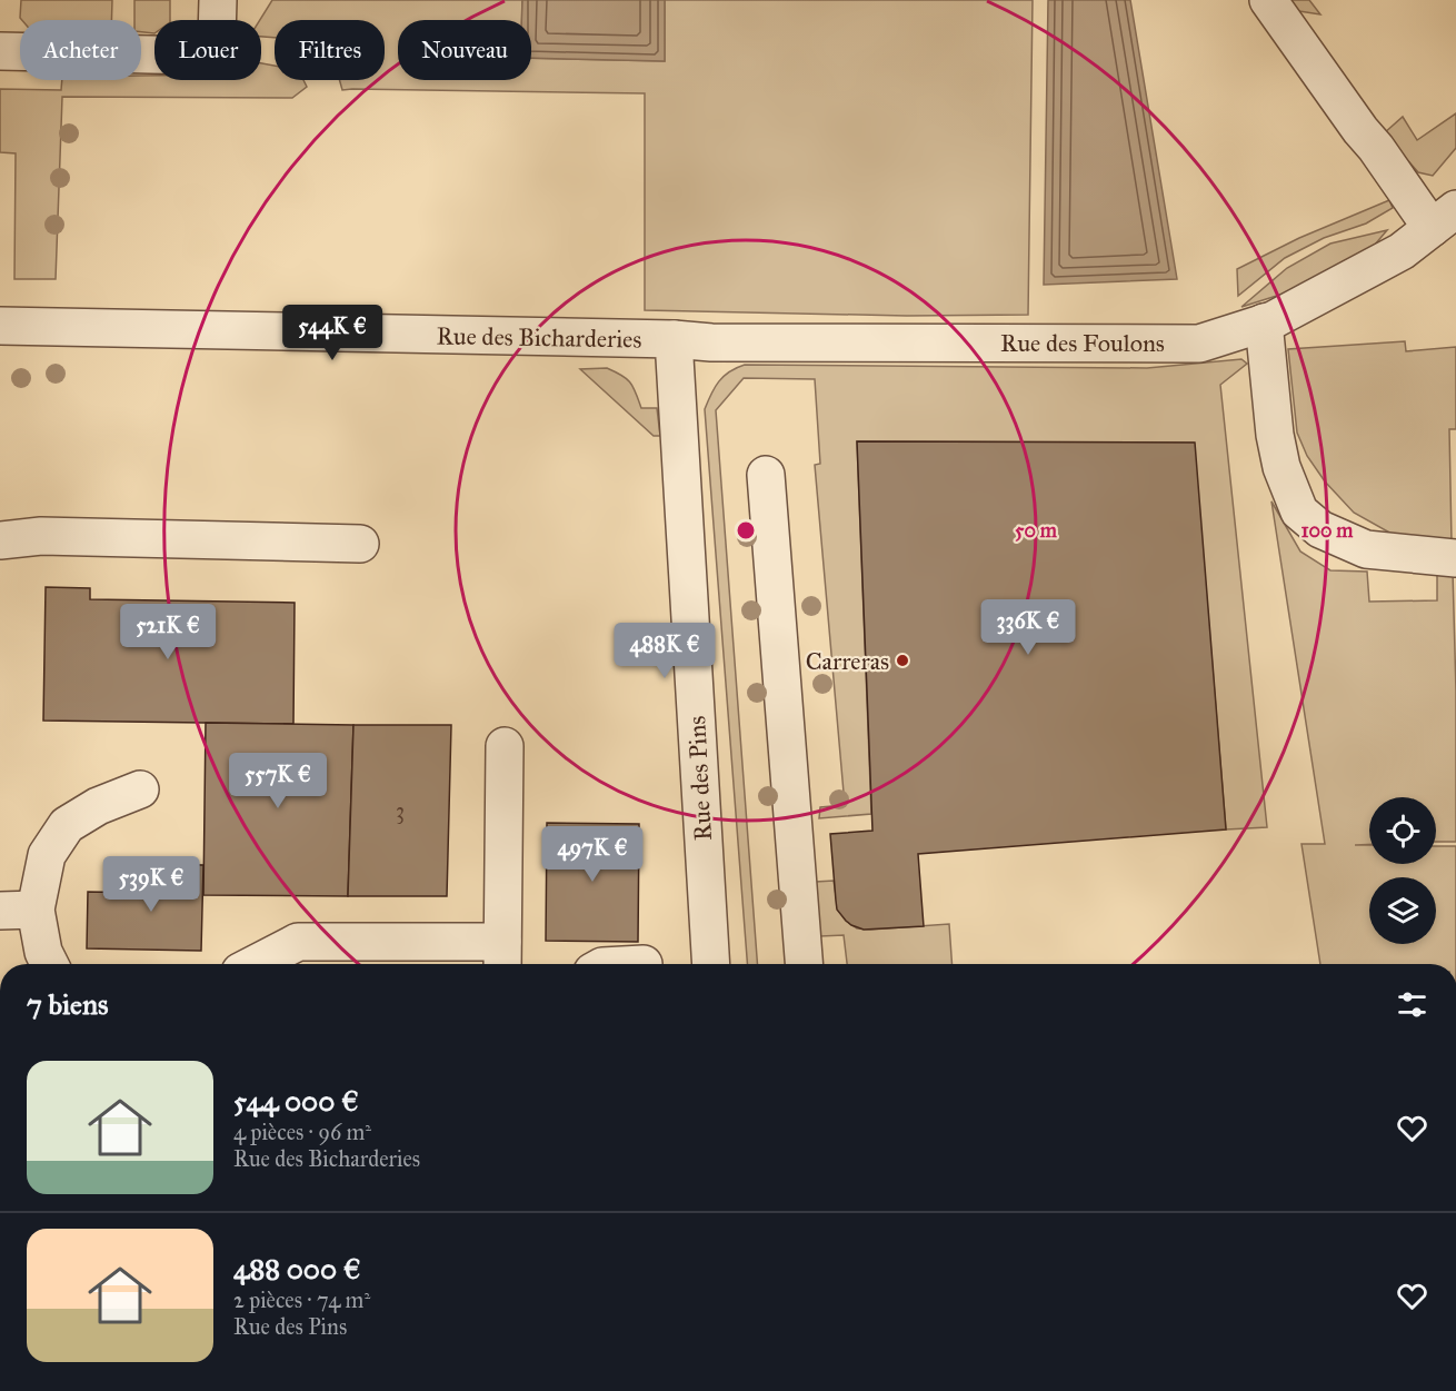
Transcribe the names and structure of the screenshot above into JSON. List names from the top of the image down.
{
  "streets": {
    "street": ["Rue des Bicharderies", "Rue des Foulons", "Rue des Pins"]
  },
  "crossings": [
    ["Rue des Bicharderies", "Rue des Foulons"],
    ["Rue des Bicharderies", "Rue des Pins"]
  ],
  "places": ["Carreras"],
  "house_numbers": ["3"],
  "page": {
    "chip": [
      "Acheter",
      "Louer",
      "Filtres",
      "Nouveau"
    ],
    "price": [
      "544K €",
      "336K €",
      "521K €",
      "488K €",
      "557K €",
      "497K €",
      "539K €"
    ],
    "heading": "7 biens",
    "list": [
      {
        "name": "544 000 €",
        "note": "4 pièces · 96 m² · Rue des Bicharderies"
      },
      {
        "name": "488 000 €",
        "note": "2 pièces · 74 m² · Rue des Pins"
      }
    ]
  },
  "rings": ["50 m", "100 m"]
}
